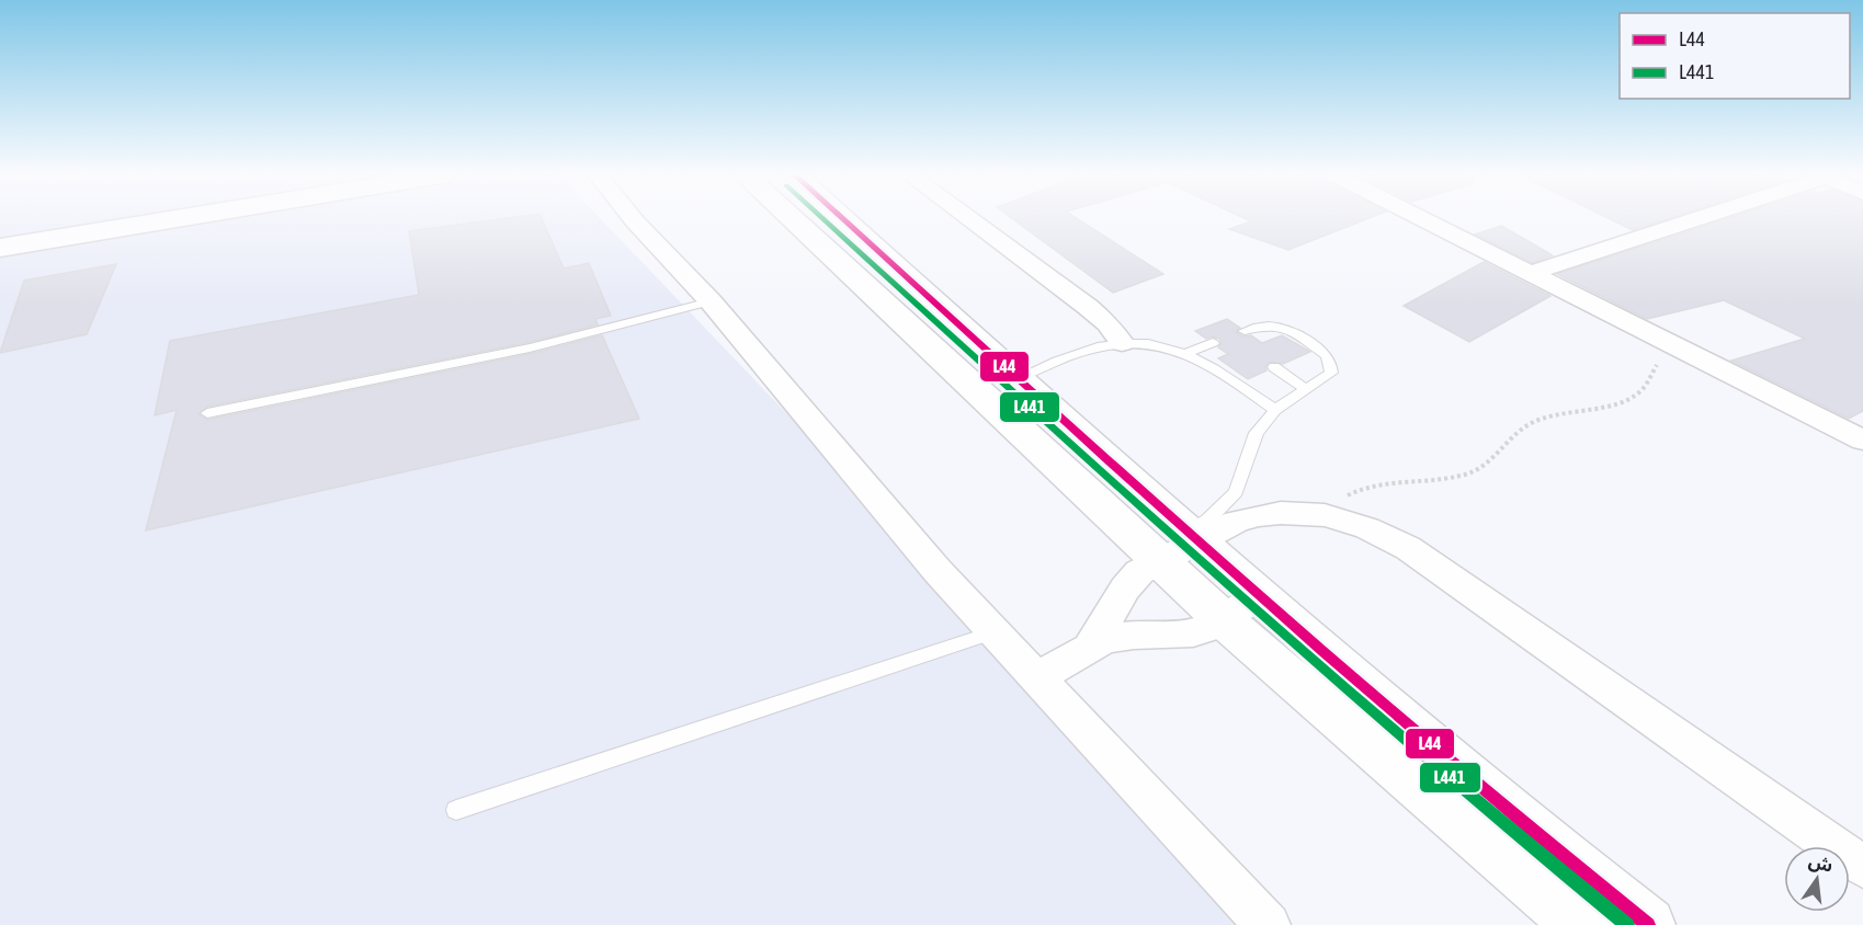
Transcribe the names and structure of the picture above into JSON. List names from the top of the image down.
{
  "lines": ["transit line L44", "transit line L441"],
  "legend": ["L44", "L441"],
  "north": "top"
}
